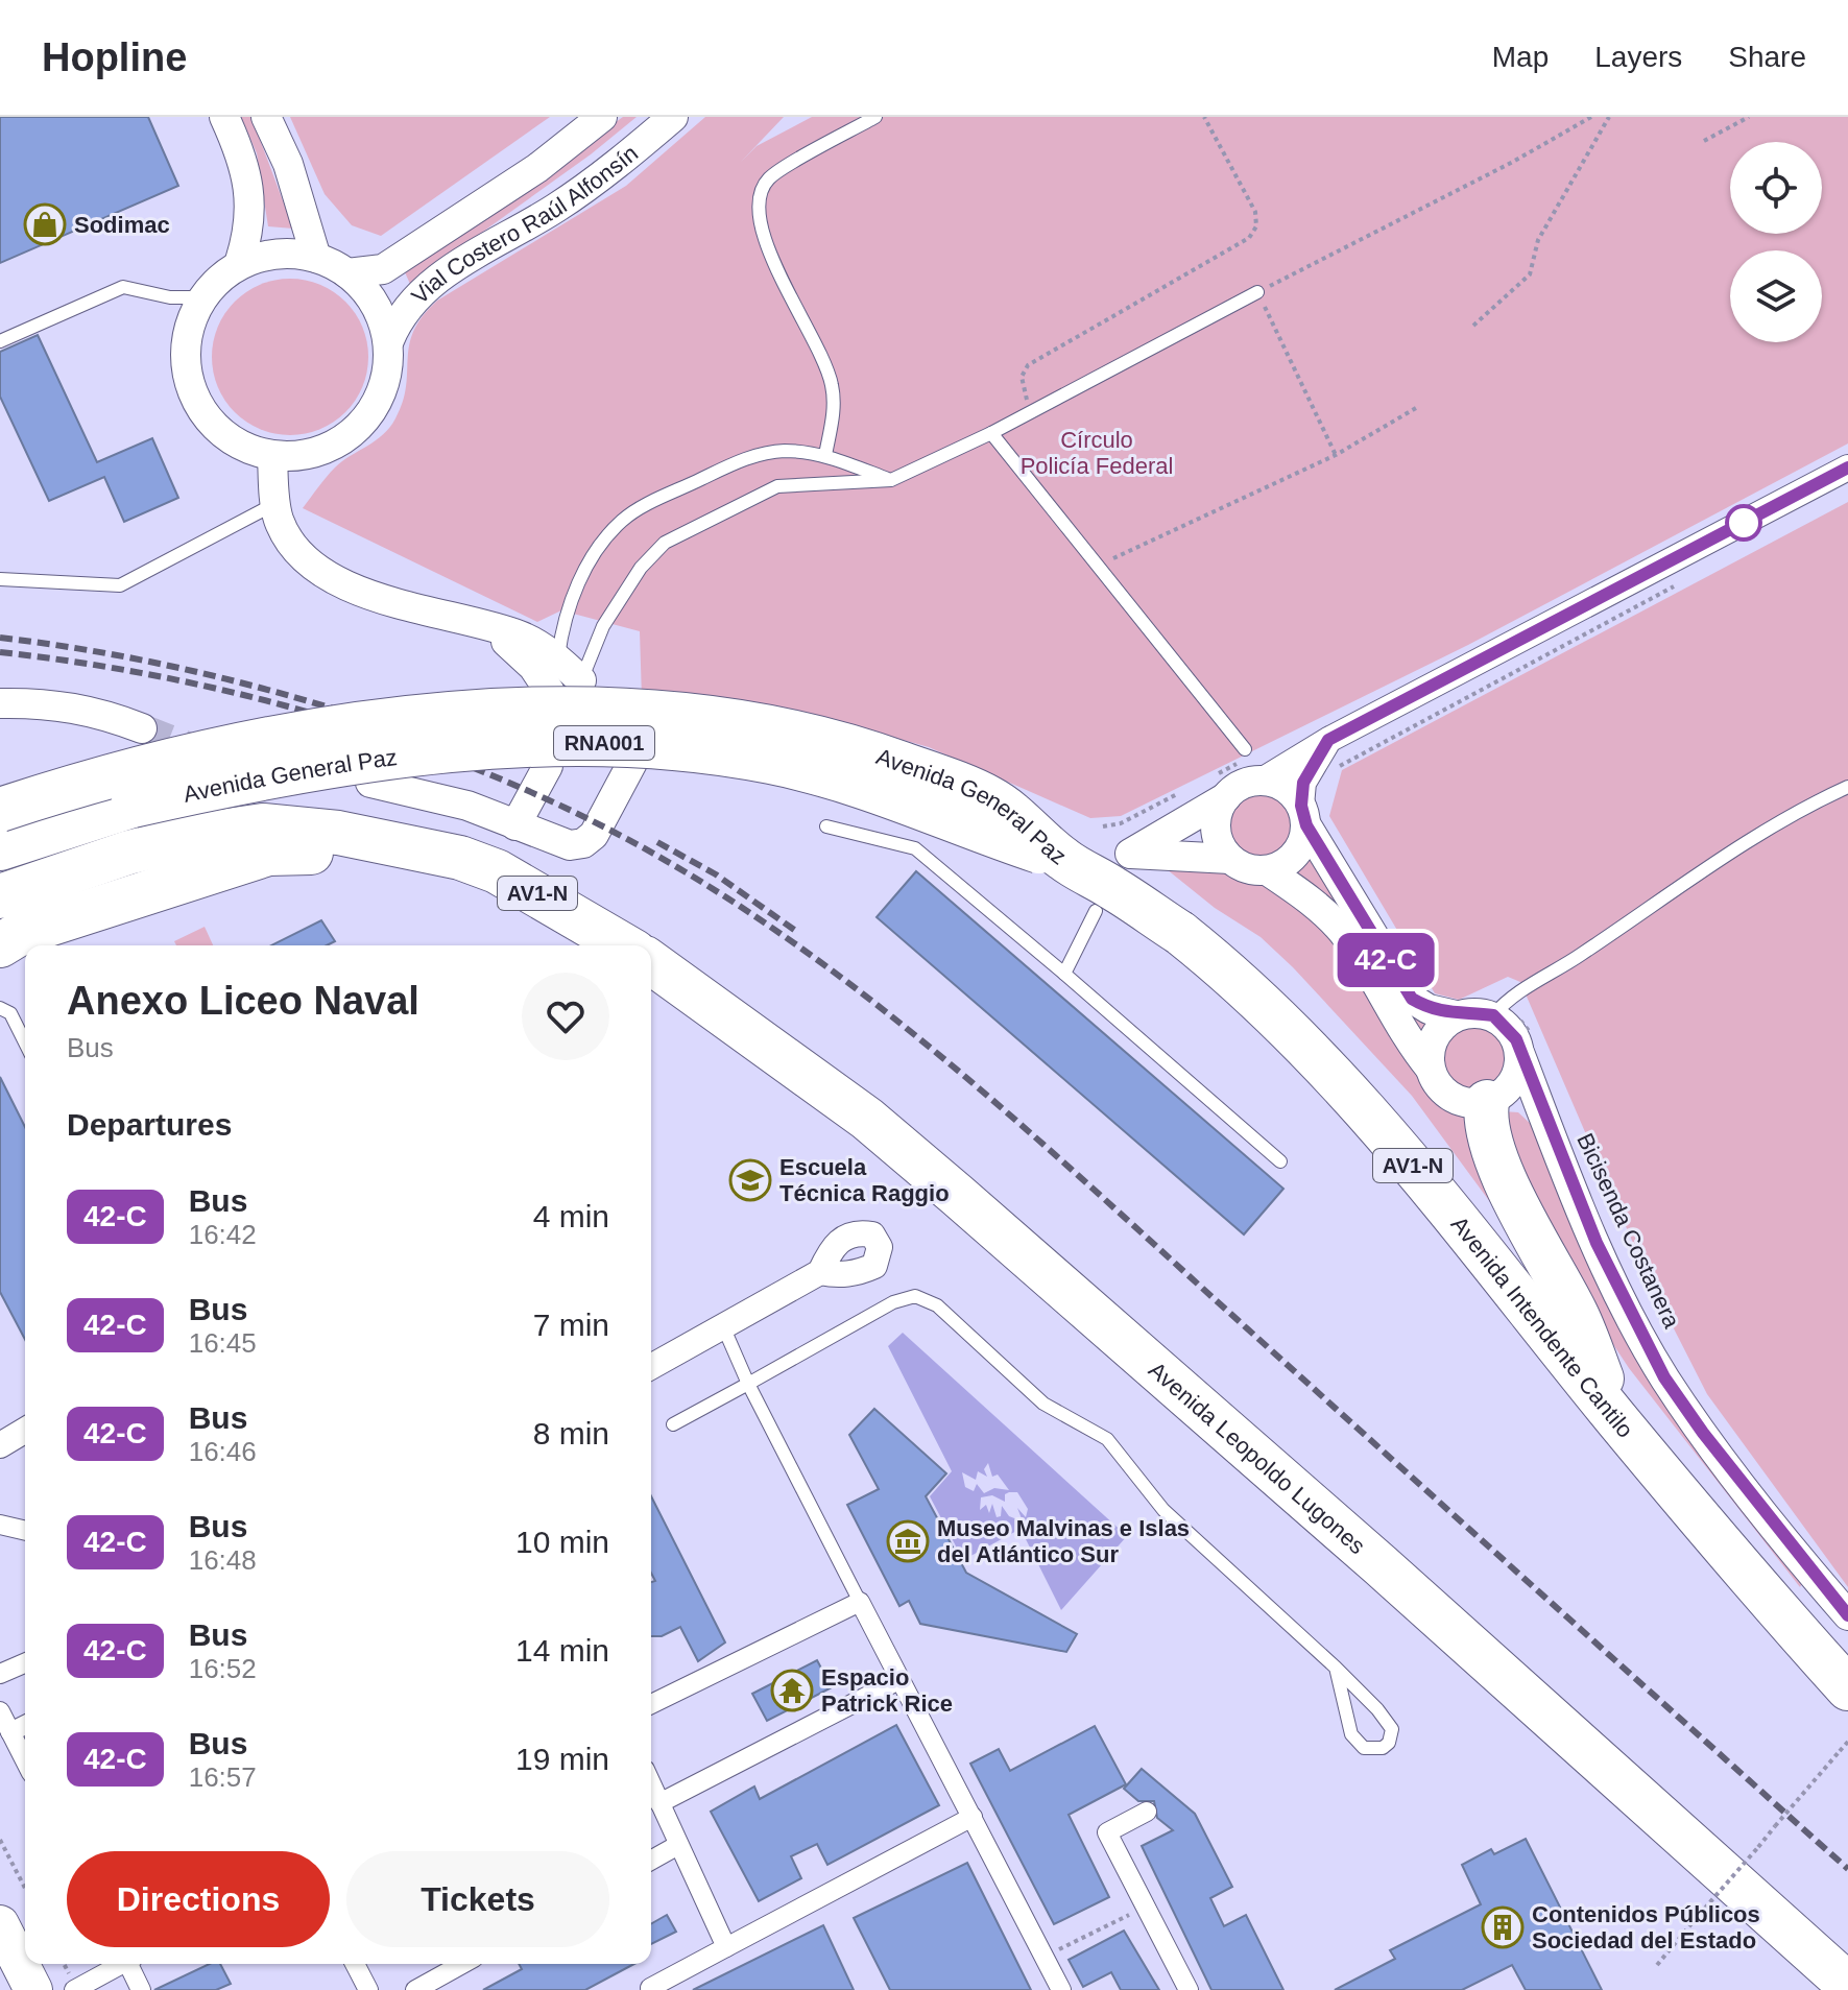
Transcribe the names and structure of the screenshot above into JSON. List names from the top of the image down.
{
  "streets": {
    "highway": [
      "RNA001",
      "Avenida General Paz",
      "AV1-N",
      "Avenida Intendente Cantilo",
      "Avenida Leopoldo Lugones"
    ],
    "street": ["Vial Costero Raúl Alfonsín"]
  },
  "crossings": [
    ["Avenida General Paz", "Avenida Intendente Cantilo"]
  ],
  "parks": ["Círculo Policía Federal"],
  "places": {
    "shop": ["Sodimac"],
    "school or university": ["Escuela Técnica Raggio"],
    "museum": ["Museo Malvinas e Islas del Atlántico Sur"],
    "temple": ["Espacio Patrick Rice"],
    "building": ["Contenidos Públicos Sociedad del Estado"]
  },
  "lines": ["bus line 42-C"],
  "page": {
    "header": "Hopline",
    "nav": ["Map", "Layers", "Share"],
    "on_map": "42-C",
    "heading": [
      ["Anexo Liceo Naval", "Bus"],
      "Departures"
    ],
    "list": [
      {
        "mark": "42-C",
        "name": "Bus",
        "note": "16:42",
        "value": "4 min"
      },
      {
        "mark": "42-C",
        "name": "Bus",
        "note": "16:45",
        "value": "7 min"
      },
      {
        "mark": "42-C",
        "name": "Bus",
        "note": "16:46",
        "value": "8 min"
      },
      {
        "mark": "42-C",
        "name": "Bus",
        "note": "16:48",
        "value": "10 min"
      },
      {
        "mark": "42-C",
        "name": "Bus",
        "note": "16:52",
        "value": "14 min"
      },
      {
        "mark": "42-C",
        "name": "Bus",
        "note": "16:57",
        "value": "19 min"
      }
    ],
    "buttons": ["Directions", "Tickets"]
  }
}
